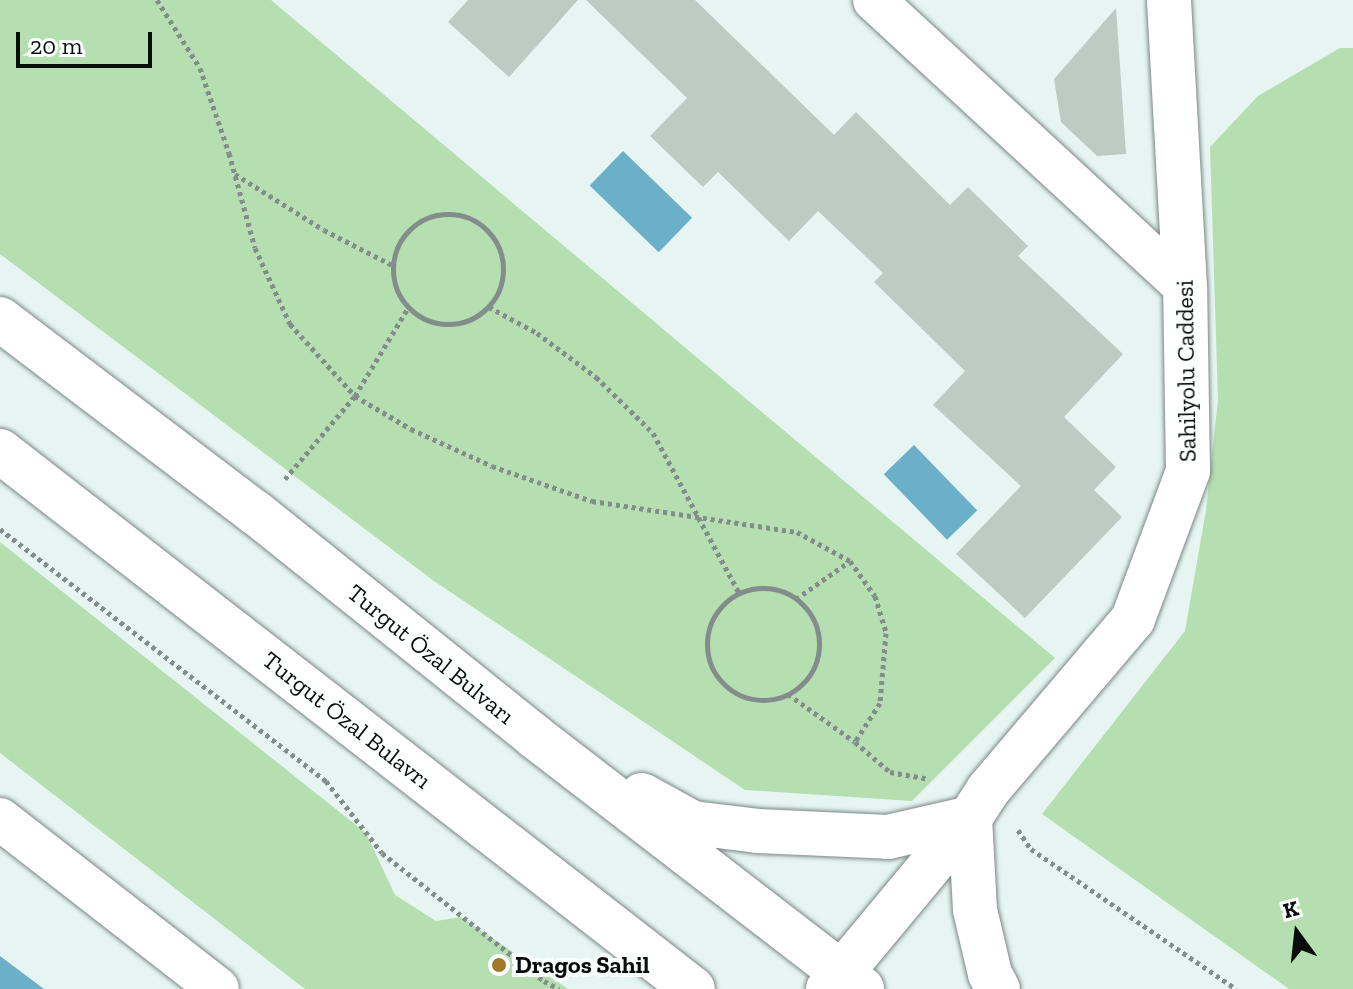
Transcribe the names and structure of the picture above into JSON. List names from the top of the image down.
{
  "streets": {
    "main road": ["Sahilyolu Caddesi", "Turgut Özal Bulvarı", "Turgut Özal Bulavrı"]
  },
  "crossings": [
    ["Sahilyolu Caddesi", "Turgut Özal Bulvarı"]
  ],
  "places": ["Dragos Sahil"],
  "scale_bar": "20 m",
  "north": "top"
}
